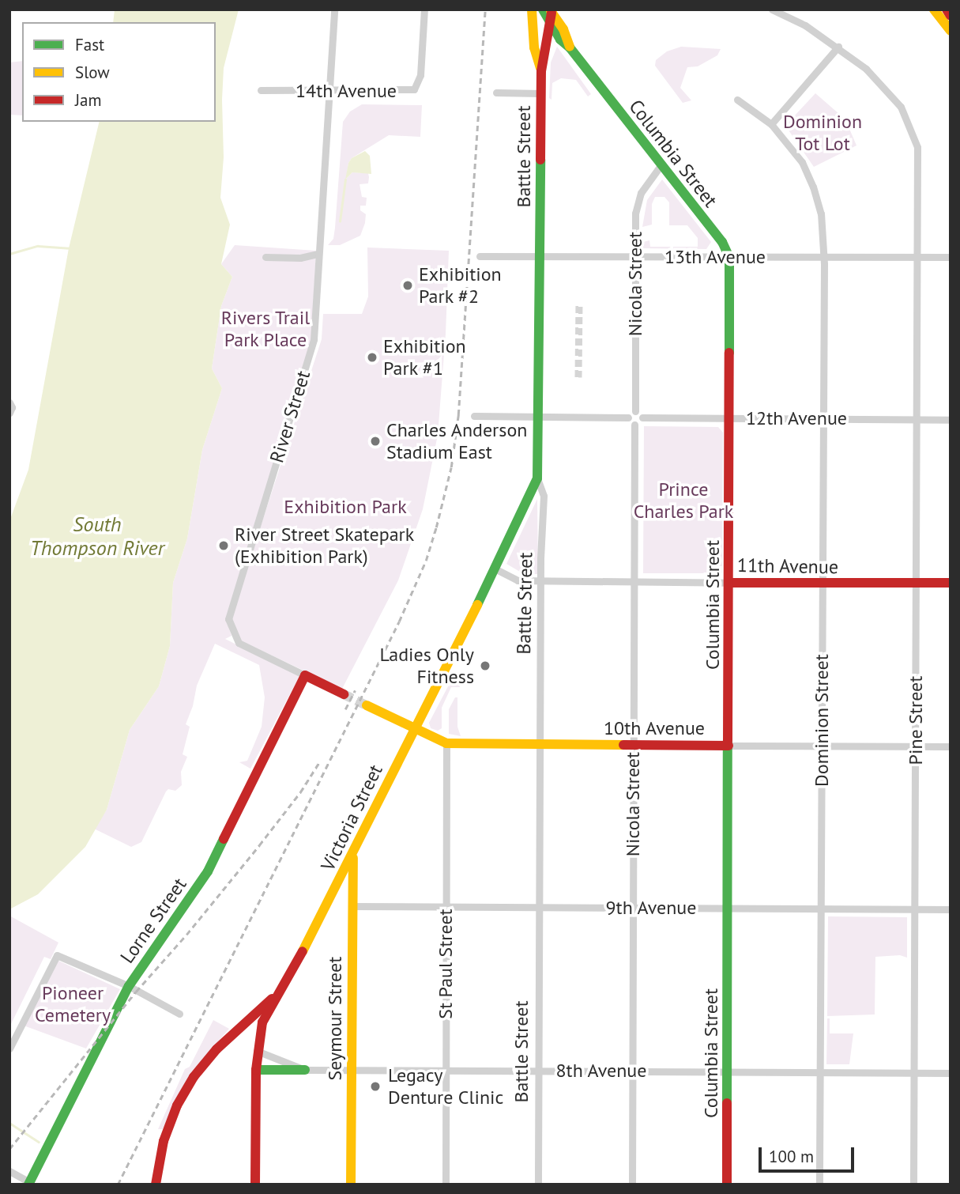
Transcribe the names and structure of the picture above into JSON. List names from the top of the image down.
{
  "streets": {
    "main road": [
      "Columbia Street",
      "Battle Street",
      "11th Avenue",
      "10th Avenue",
      "Victoria Street",
      "Lorne Street",
      "Seymour Street"
    ],
    "street": [
      "14th Avenue",
      "13th Avenue",
      "Nicola Street",
      "River Street",
      "12th Avenue",
      "Dominion Street",
      "Pine Street",
      "9th Avenue",
      "St Paul Street",
      "8th Avenue"
    ]
  },
  "crossings": [
    ["14th Avenue", "River Street"],
    ["Columbia Street", "Battle Street"],
    ["Columbia Street", "13th Avenue"],
    ["Columbia Street", "Nicola Street"],
    ["Columbia Street", "12th Avenue"],
    ["Columbia Street", "11th Avenue"],
    ["Columbia Street", "10th Avenue"],
    ["Columbia Street", "9th Avenue"],
    ["Columbia Street", "8th Avenue"],
    ["Battle Street", "13th Avenue"],
    ["Battle Street", "11th Avenue"],
    ["Battle Street", "10th Avenue"],
    ["Battle Street", "Victoria Street"],
    ["Battle Street", "9th Avenue"],
    ["Battle Street", "8th Avenue"],
    ["13th Avenue", "Nicola Street"],
    ["13th Avenue", "Dominion Street"],
    ["13th Avenue", "Pine Street"],
    ["Nicola Street", "12th Avenue"],
    ["Nicola Street", "11th Avenue"],
    ["Nicola Street", "10th Avenue"],
    ["Nicola Street", "9th Avenue"],
    ["Nicola Street", "8th Avenue"],
    ["River Street", "Lorne Street"],
    ["12th Avenue", "Dominion Street"],
    ["12th Avenue", "Pine Street"],
    ["11th Avenue", "Dominion Street"],
    ["11th Avenue", "Pine Street"],
    ["11th Avenue", "Victoria Street"],
    ["Dominion Street", "10th Avenue"],
    ["Dominion Street", "9th Avenue"],
    ["Dominion Street", "8th Avenue"],
    ["Pine Street", "10th Avenue"],
    ["Pine Street", "9th Avenue"],
    ["Pine Street", "8th Avenue"],
    ["10th Avenue", "Victoria Street"],
    ["10th Avenue", "St Paul Street"],
    ["Victoria Street", "Seymour Street"],
    ["Victoria Street", "8th Avenue"],
    ["9th Avenue", "St Paul Street"],
    ["9th Avenue", "Seymour Street"],
    ["St Paul Street", "8th Avenue"],
    ["Seymour Street", "8th Avenue"]
  ],
  "water": ["South Thompson River"],
  "parks": [
    "Dominion Tot Lot",
    "Rivers Trail Park Place",
    "Prince Charles Park",
    "Exhibition Park",
    "Pioneer Cemetery"
  ],
  "places": [
    "Exhibition Park #2",
    "Exhibition Park #1",
    "Charles Anderson Stadium East",
    "River Street Skatepark (Exhibition Park)",
    "Ladies Only Fitness",
    "Legacy Denture Clinic"
  ],
  "legend": ["Fast", "Slow", "Jam"],
  "scale_bar": "100 m"
}
